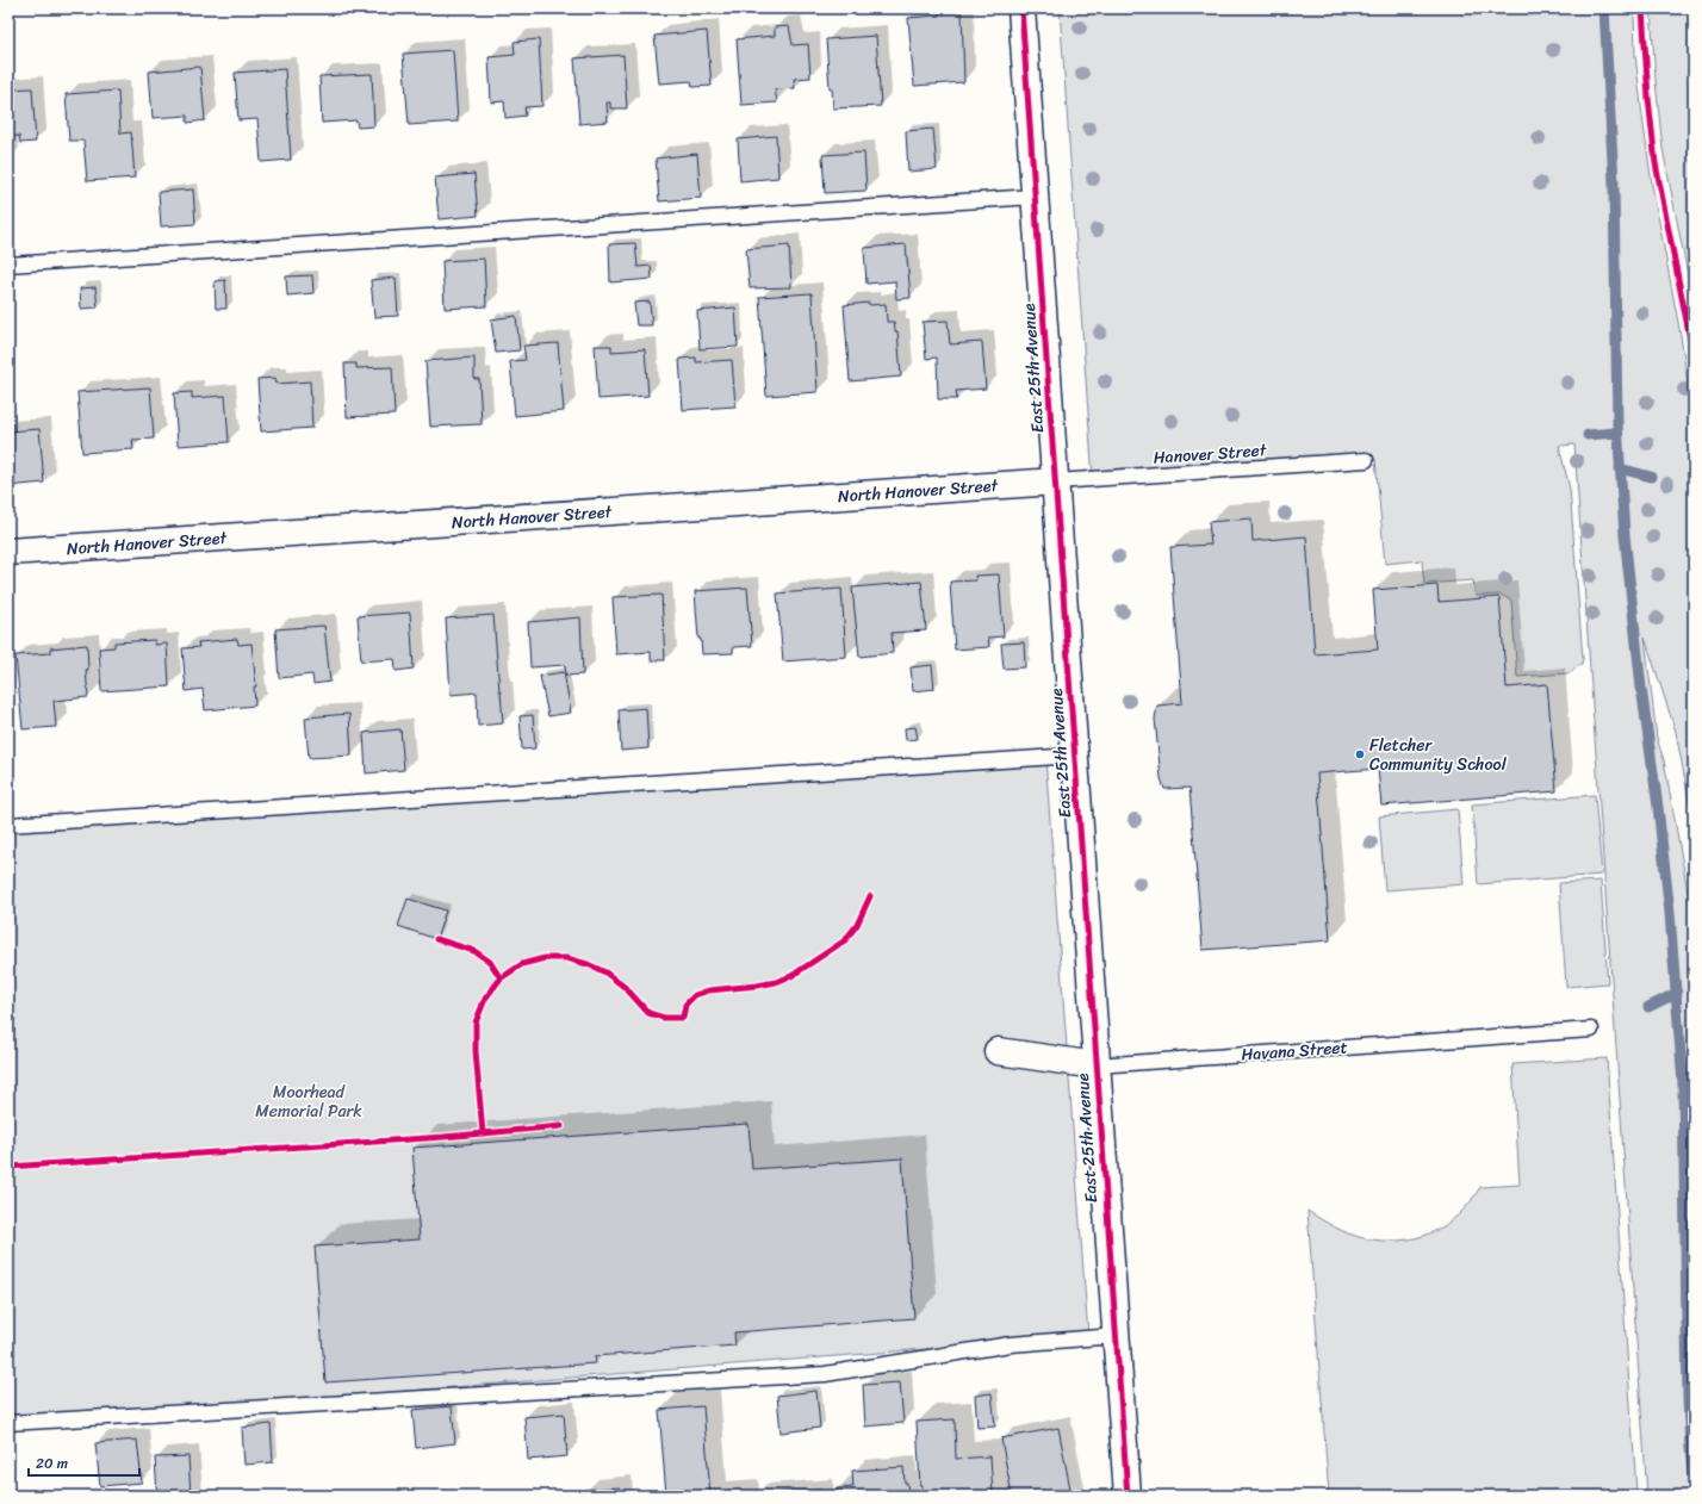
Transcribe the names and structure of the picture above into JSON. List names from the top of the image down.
{
  "streets": {
    "street": ["East 25th Avenue", "North Hanover Street", "Havana Street"],
    "lane": ["Hanover Street"]
  },
  "crossings": [
    ["East 25th Avenue", "Hanover Street"],
    ["East 25th Avenue", "North Hanover Street"],
    ["East 25th Avenue", "Havana Street"],
    ["Hanover Street", "North Hanover Street"]
  ],
  "parks": ["Moorhead Memorial Park"],
  "places": ["Fletcher Community School"],
  "scale_bar": "20 m"
}
